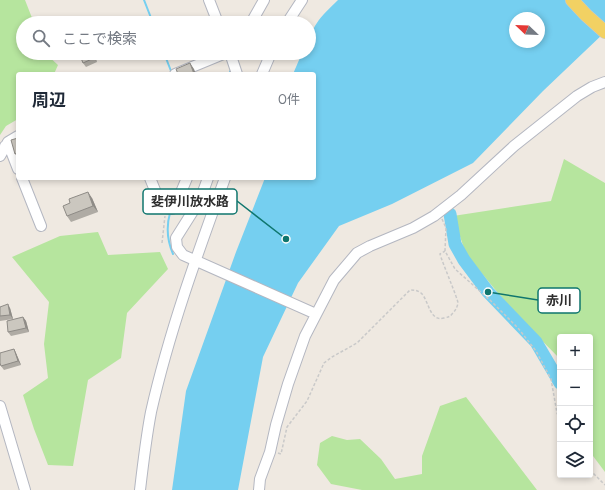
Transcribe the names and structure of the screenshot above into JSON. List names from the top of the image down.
{
  "places": ["斐伊川放水路", "赤川"],
  "north": "top left",
  "page": {
    "search": "ここで検索",
    "heading": ["周辺", "0件"],
    "map_buttons": ["+", "−"]
  }
}
